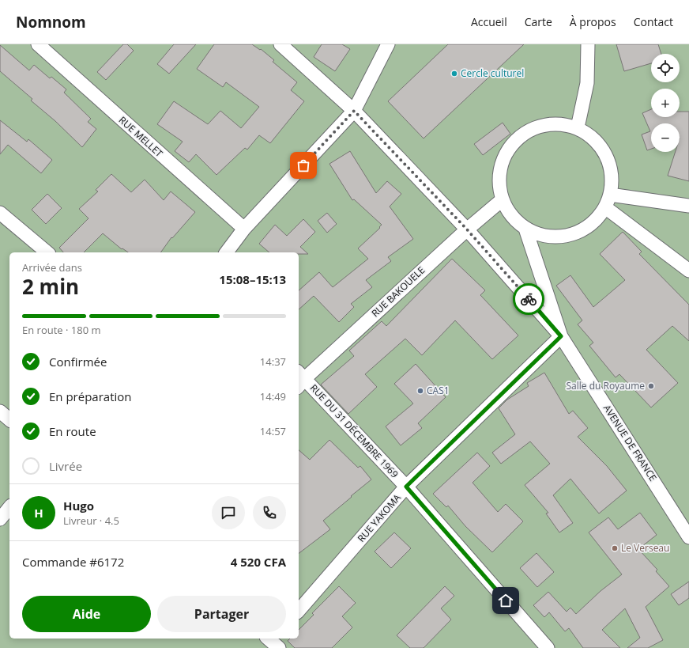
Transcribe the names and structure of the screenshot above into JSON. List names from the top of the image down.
{
  "streets": {
    "street": [
      "RUE MELLET",
      "RUE BAKOUELE",
      "RUE DU 31 DÉCEMBRE 1969",
      "AVENUE DE FRANCE",
      "RUE YAKOMA"
    ]
  },
  "crossings": [
    ["RUE BAKOUELE", "RUE DU 31 DÉCEMBRE 1969"],
    ["RUE BAKOUELE", "AVENUE DE FRANCE"],
    ["RUE DU 31 DÉCEMBRE 1969", "RUE YAKOMA"],
    ["AVENUE DE FRANCE", "RUE YAKOMA"]
  ],
  "places": [
    "Cercle culturel",
    "Salle du Royaume",
    "CAS1",
    "Le Verseau"
  ],
  "page": {
    "header": "Nomnom",
    "nav": [
      "Accueil",
      "Carte",
      "À propos",
      "Contact"
    ],
    "map_buttons": ["+", "−"],
    "heading": ["2 min", "Arrivée dans", "15:08–15:13"],
    "panel": [
      "Hugo",
      "Livreur · 4.5",
      "Commande #6172",
      "4 520 CFA"
    ],
    "bar": "En route · 180 m",
    "list": [
      ["Confirmée", "14:37"],
      ["En préparation", "14:49"],
      ["En route", "14:57"],
      "Livrée"
    ],
    "round": "H",
    "buttons": ["Aide", "Partager"]
  }
}
